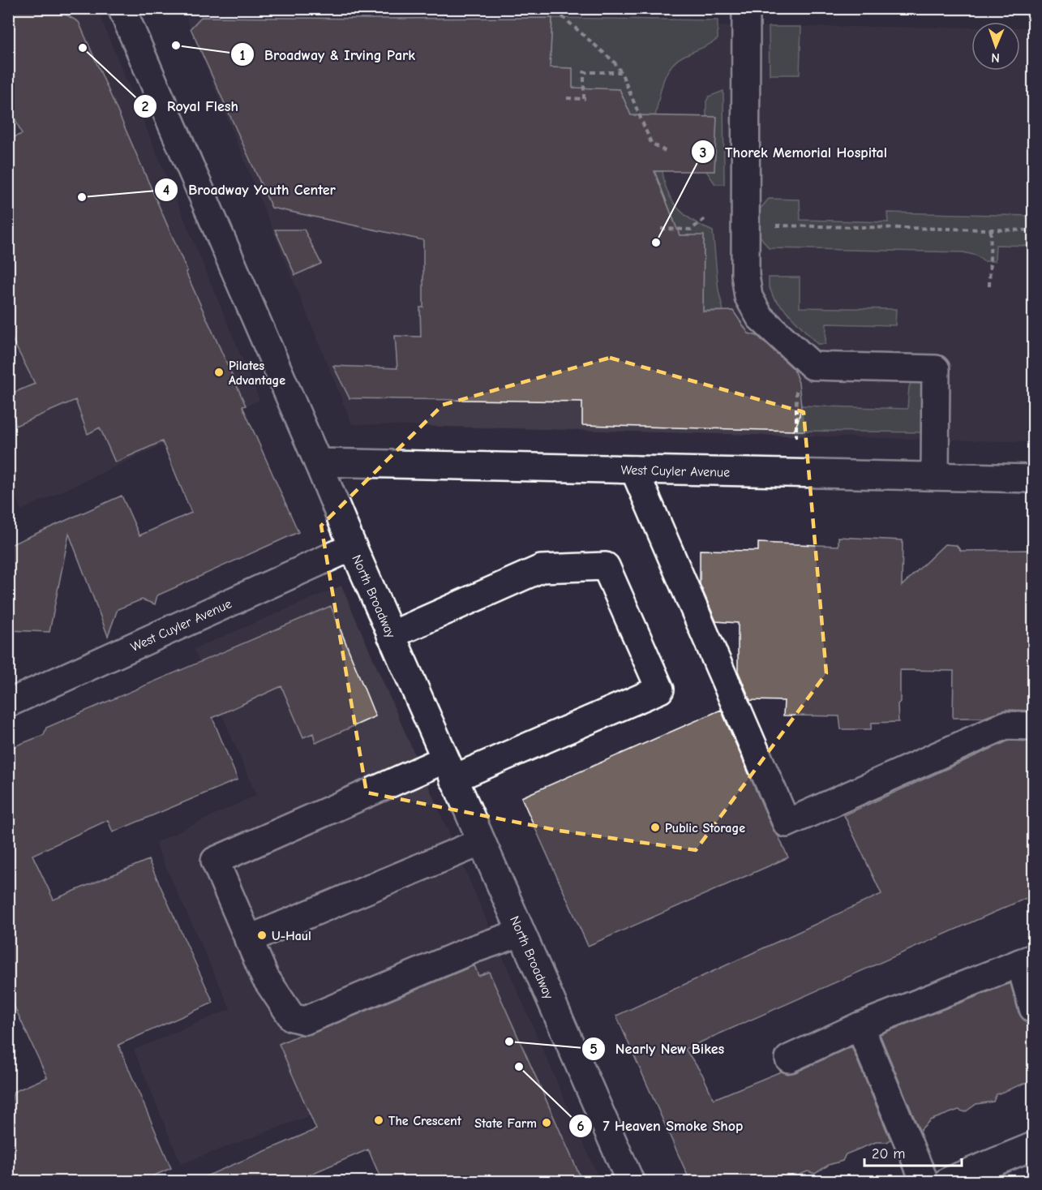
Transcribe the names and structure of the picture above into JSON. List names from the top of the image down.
{
  "streets": {
    "main road": ["West Cuyler Avenue", "North Broadway"]
  },
  "crossings": [
    ["West Cuyler Avenue", "North Broadway"]
  ],
  "places": [
    "Broadway & Irving Park",
    "Royal Flesh",
    "Broadway Youth Center",
    "Thorek Memorial Hospital",
    "Pilates Advantage",
    "Public Storage",
    "U-Haul",
    "Nearly New Bikes",
    "7 Heaven Smoke Shop",
    "The Crescent",
    "State Farm"
  ],
  "scale_bar": "20 m",
  "north": "bottom"
}
